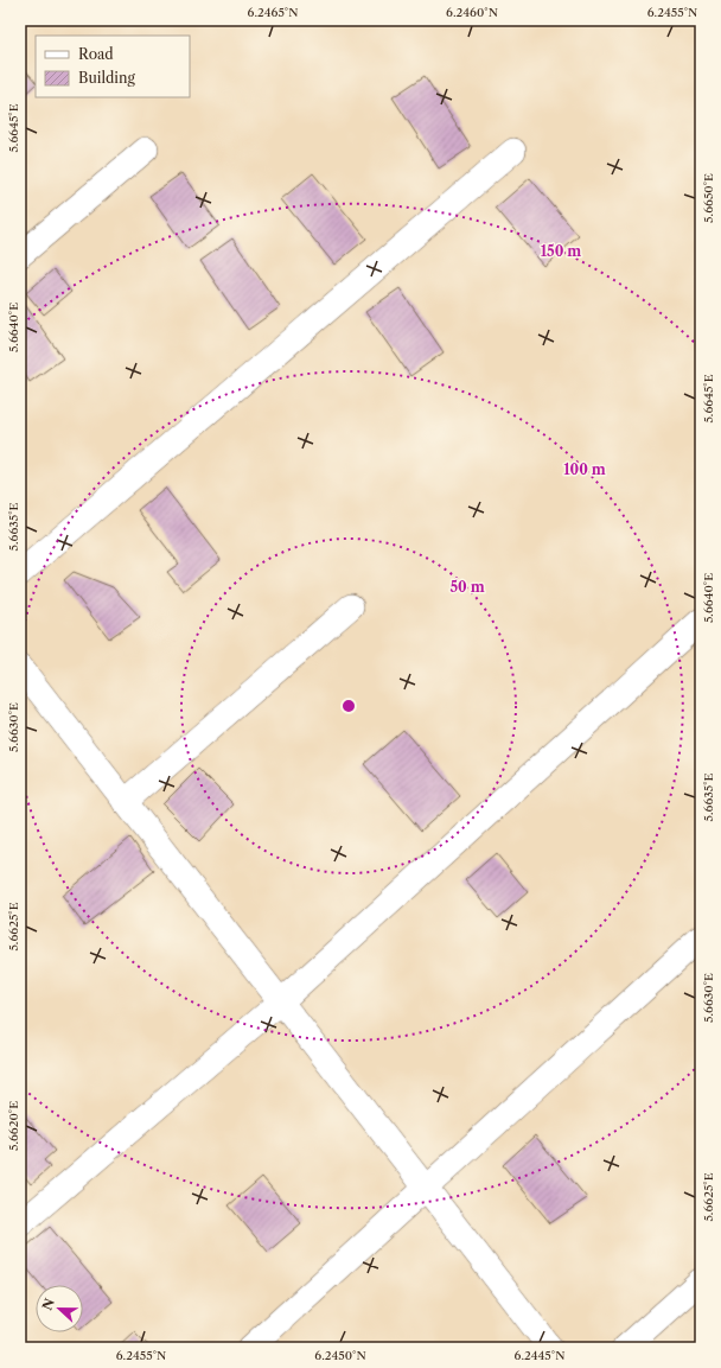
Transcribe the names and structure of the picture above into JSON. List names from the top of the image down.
{
  "legend": ["Road", "Building"],
  "north": "left",
  "coordinates": [
    "6.2465°N",
    "6.2460°N",
    "6.2455°N",
    "5.6645°E",
    "5.6650°E",
    "5.6640°E",
    "5.6635°E",
    "5.6630°E",
    "5.6625°E",
    "5.6620°E",
    "6.2450°N",
    "6.2445°N"
  ],
  "rings": ["150 m", "100 m", "50 m"]
}
